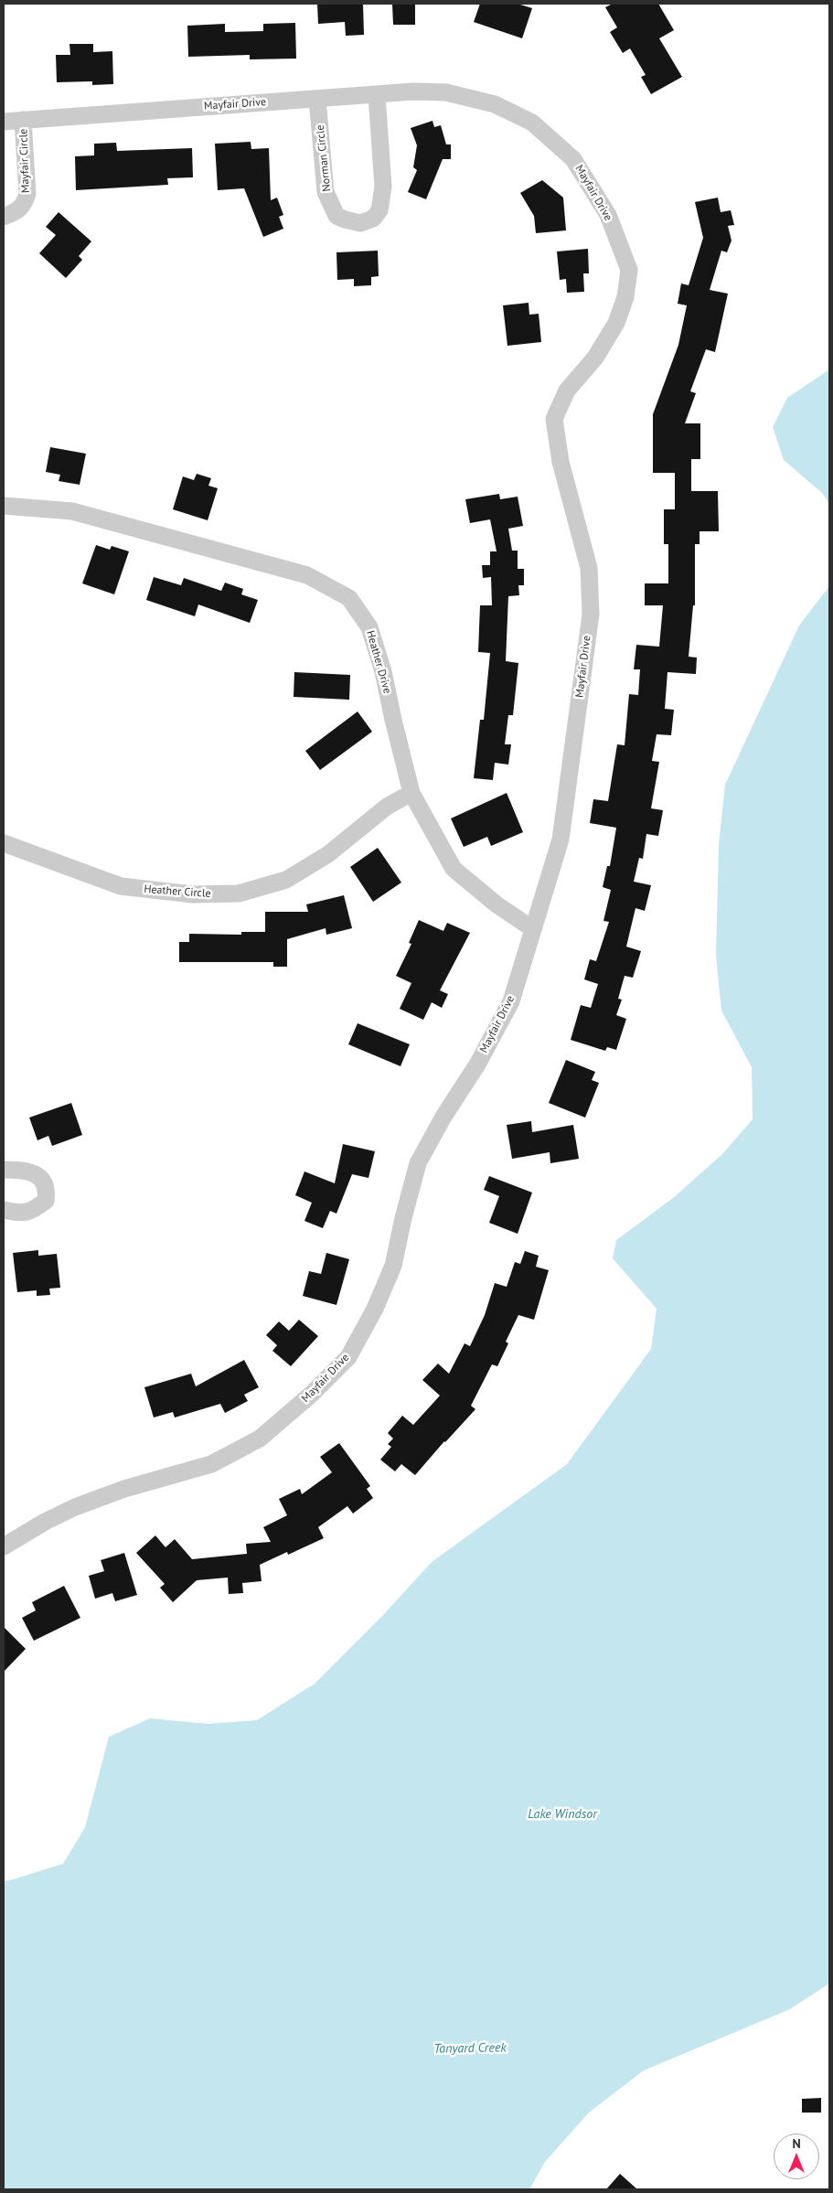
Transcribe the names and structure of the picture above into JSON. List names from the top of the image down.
{
  "streets": {
    "street": [
      "Mayfair Drive",
      "Norman Circle",
      "Mayfair Circle",
      "Heather Drive",
      "Heather Circle"
    ]
  },
  "crossings": [
    ["Mayfair Drive", "Norman Circle"],
    ["Mayfair Drive", "Mayfair Circle"],
    ["Mayfair Drive", "Heather Drive"],
    ["Heather Drive", "Heather Circle"]
  ],
  "water": ["Lake Windsor", "Tanyard Creek"],
  "north": "top"
}
